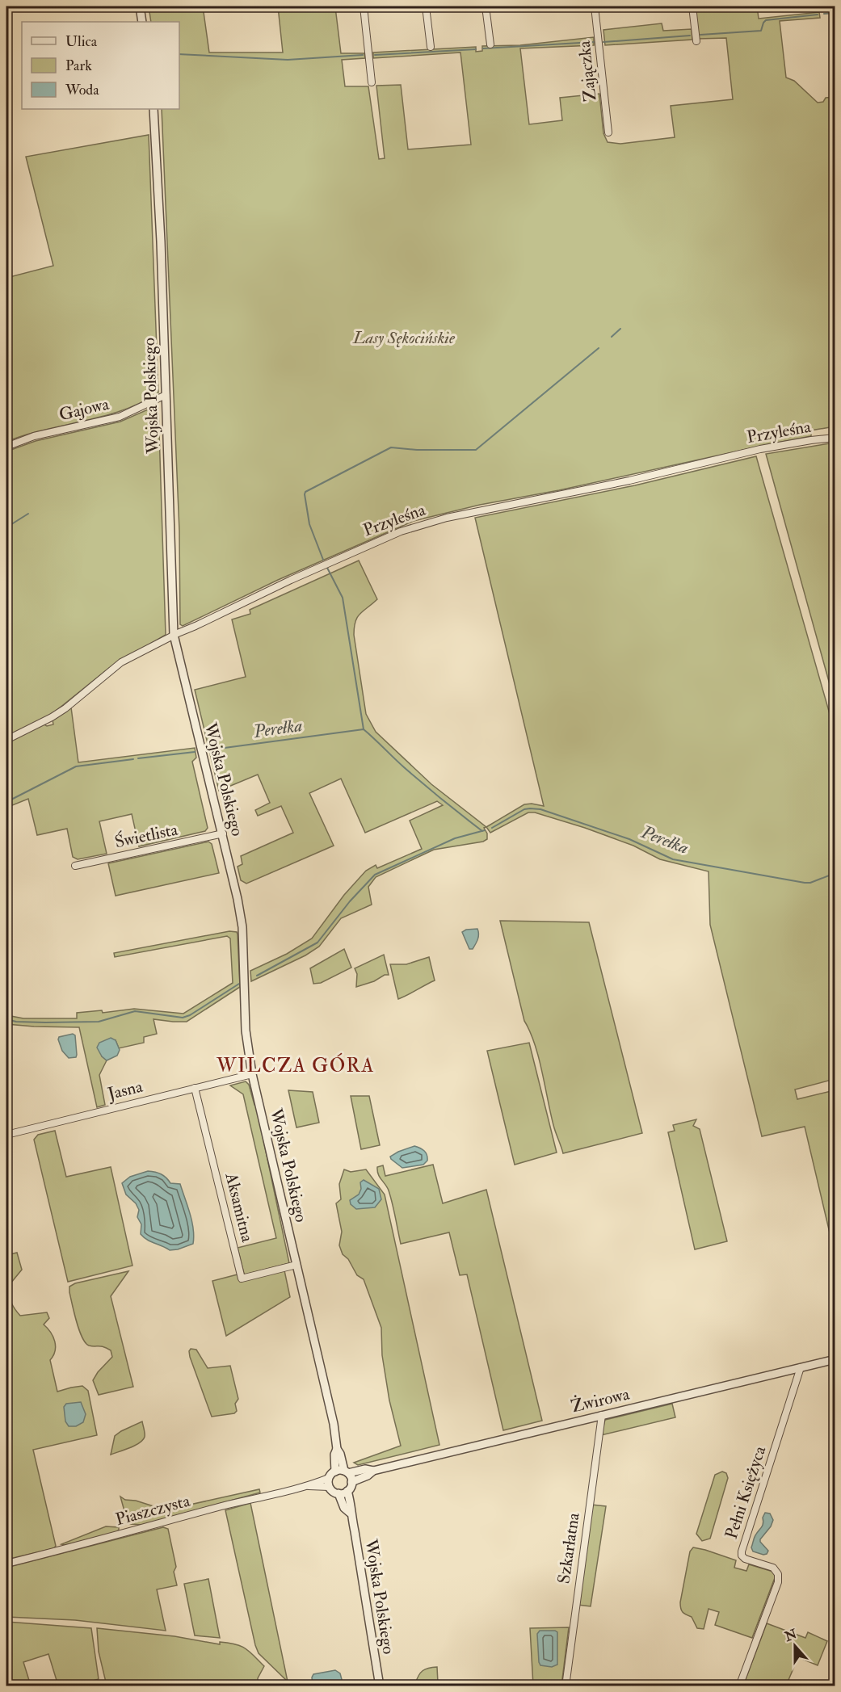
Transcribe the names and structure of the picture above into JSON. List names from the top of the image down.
{
  "streets": {
    "street": [
      "Zajączka",
      "Wojska Polskiego",
      "Gajowa",
      "Przyleśna",
      "Świetlista",
      "Jasna",
      "Aksamitna",
      "Żwirowa",
      "Pełni Księżyca",
      "Piaszczysta",
      "Szkarłatna"
    ]
  },
  "crossings": [
    ["Wojska Polskiego", "Gajowa"],
    ["Wojska Polskiego", "Przyleśna"],
    ["Wojska Polskiego", "Świetlista"],
    ["Wojska Polskiego", "Jasna"],
    ["Wojska Polskiego", "Aksamitna"],
    ["Wojska Polskiego", "Żwirowa"],
    ["Wojska Polskiego", "Piaszczysta"],
    ["Jasna", "Aksamitna"],
    ["Żwirowa", "Pełni Księżyca"],
    ["Żwirowa", "Piaszczysta"],
    ["Żwirowa", "Szkarłatna"]
  ],
  "districts": ["WILCZA GÓRA"],
  "water": ["Perełka"],
  "parks": ["Lasy Sękocińskie"],
  "legend": ["Ulica", "Park", "Woda"],
  "north": "top"
}
